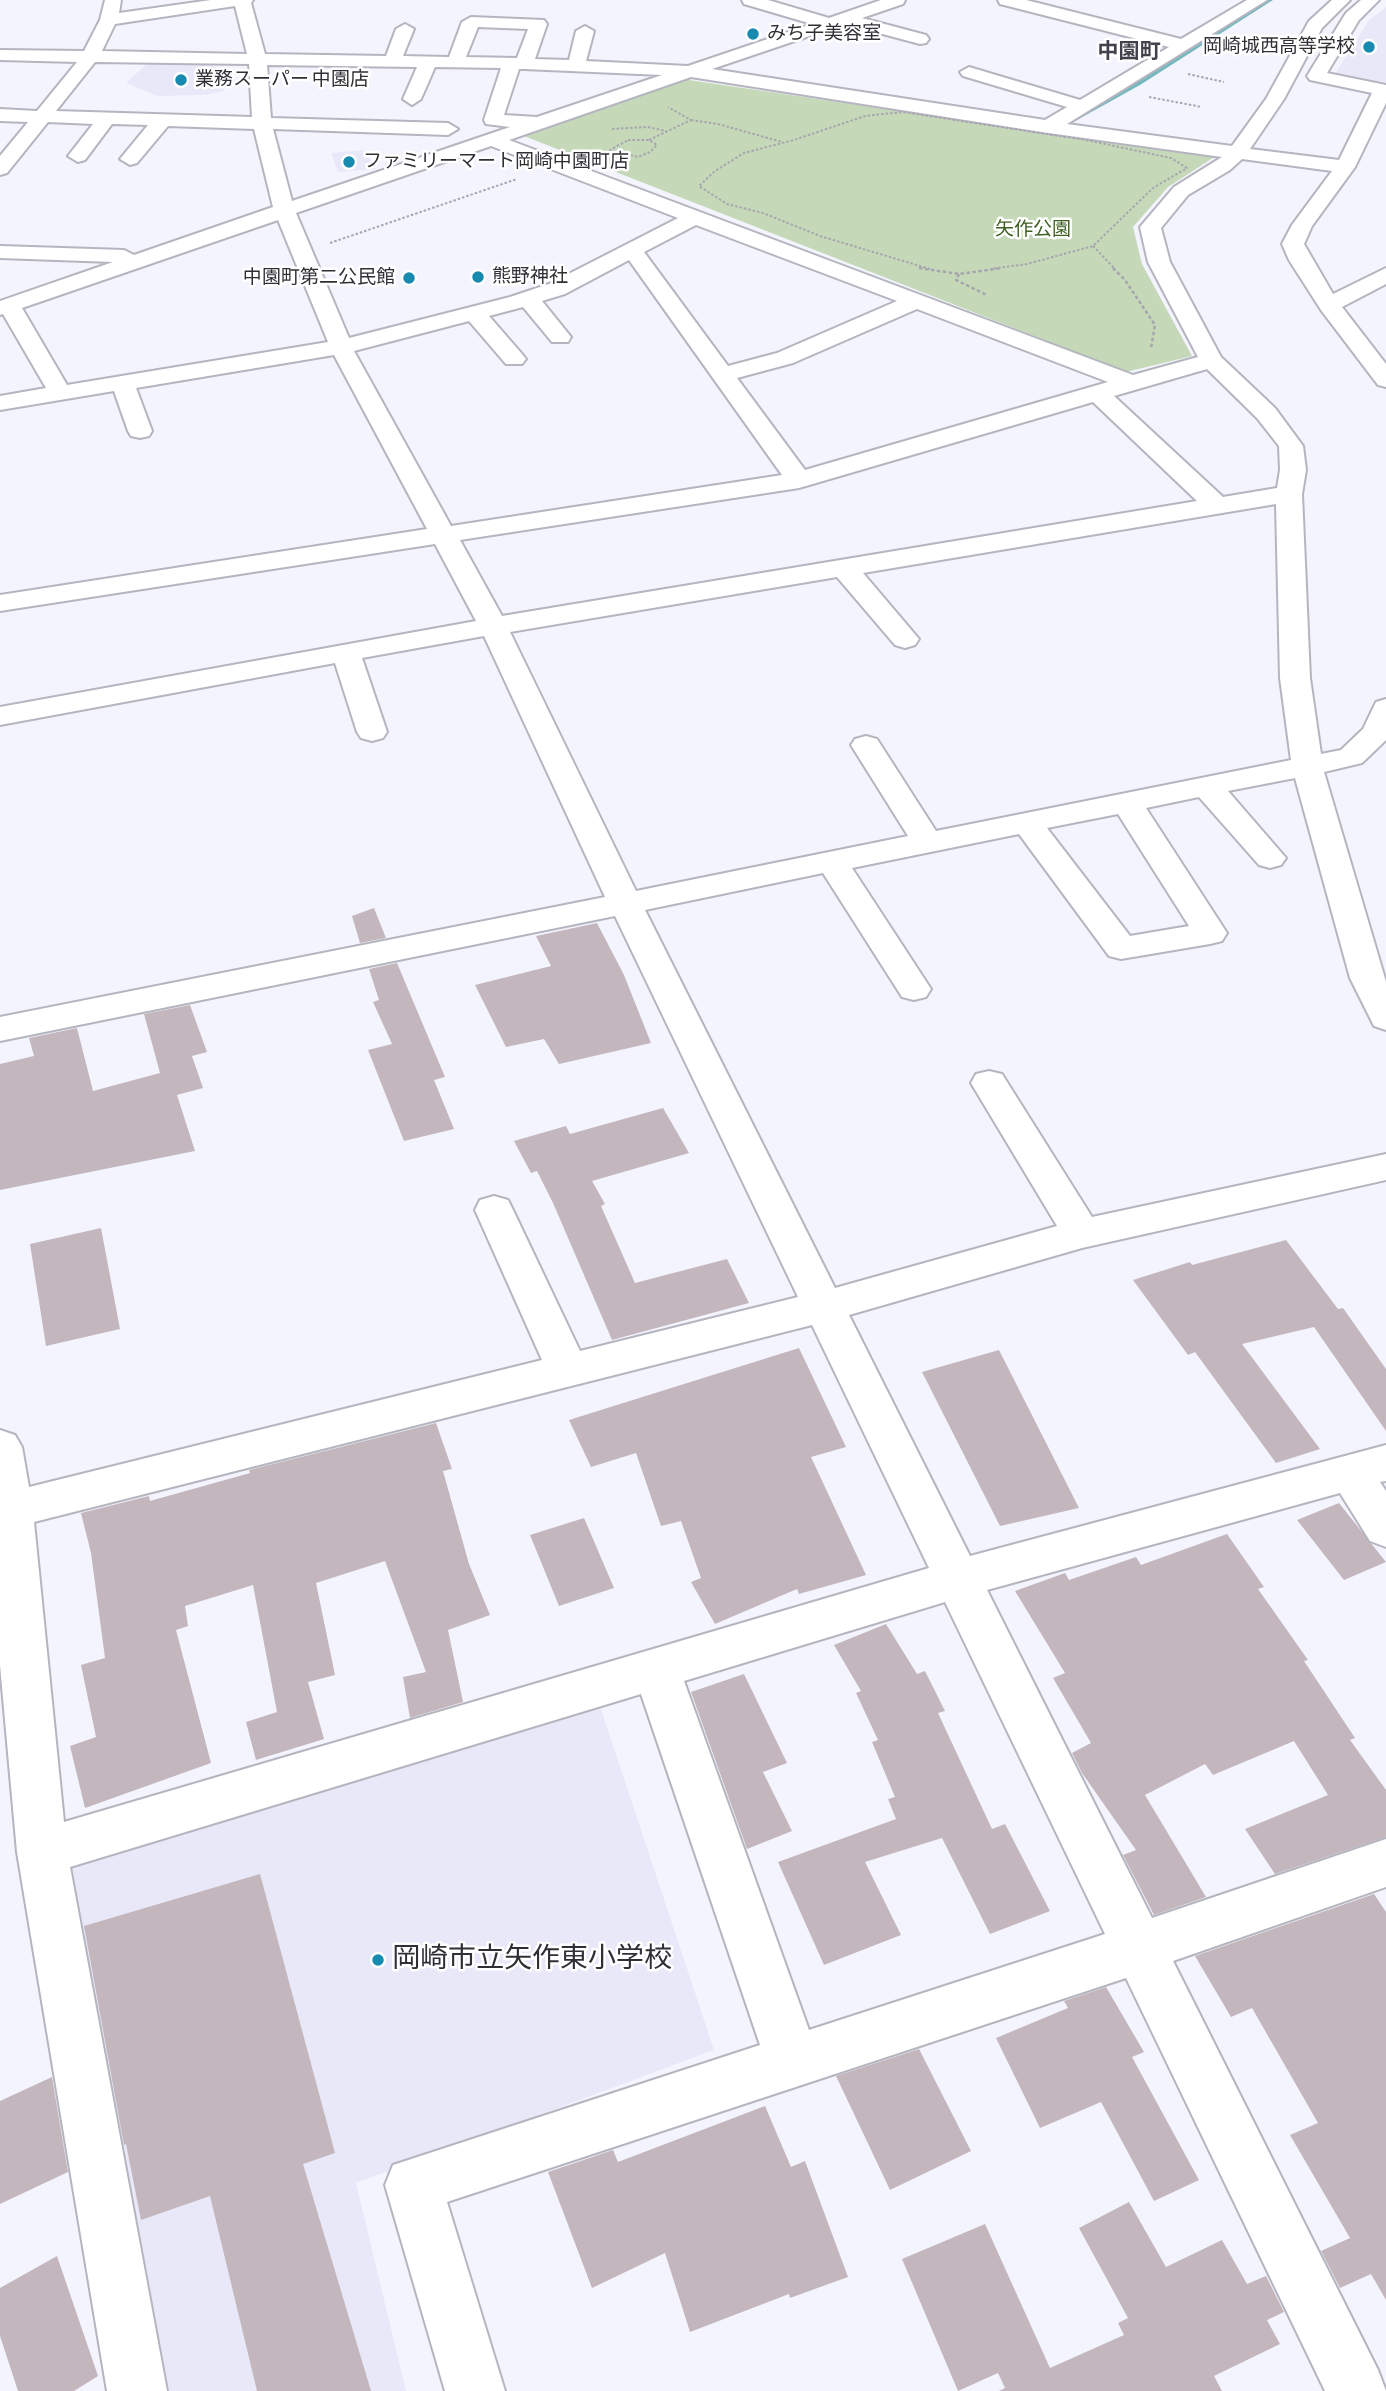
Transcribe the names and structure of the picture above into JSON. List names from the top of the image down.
{
  "districts": ["中園町"],
  "parks": ["矢作公園"],
  "places": [
    "みち子美容室",
    "岡崎城西高等学校",
    "業務スーパー 中園店",
    "ファミリーマート岡崎中園町店",
    "熊野神社",
    "中園町第二公民館",
    "岡崎市立矢作東小学校"
  ]
}
